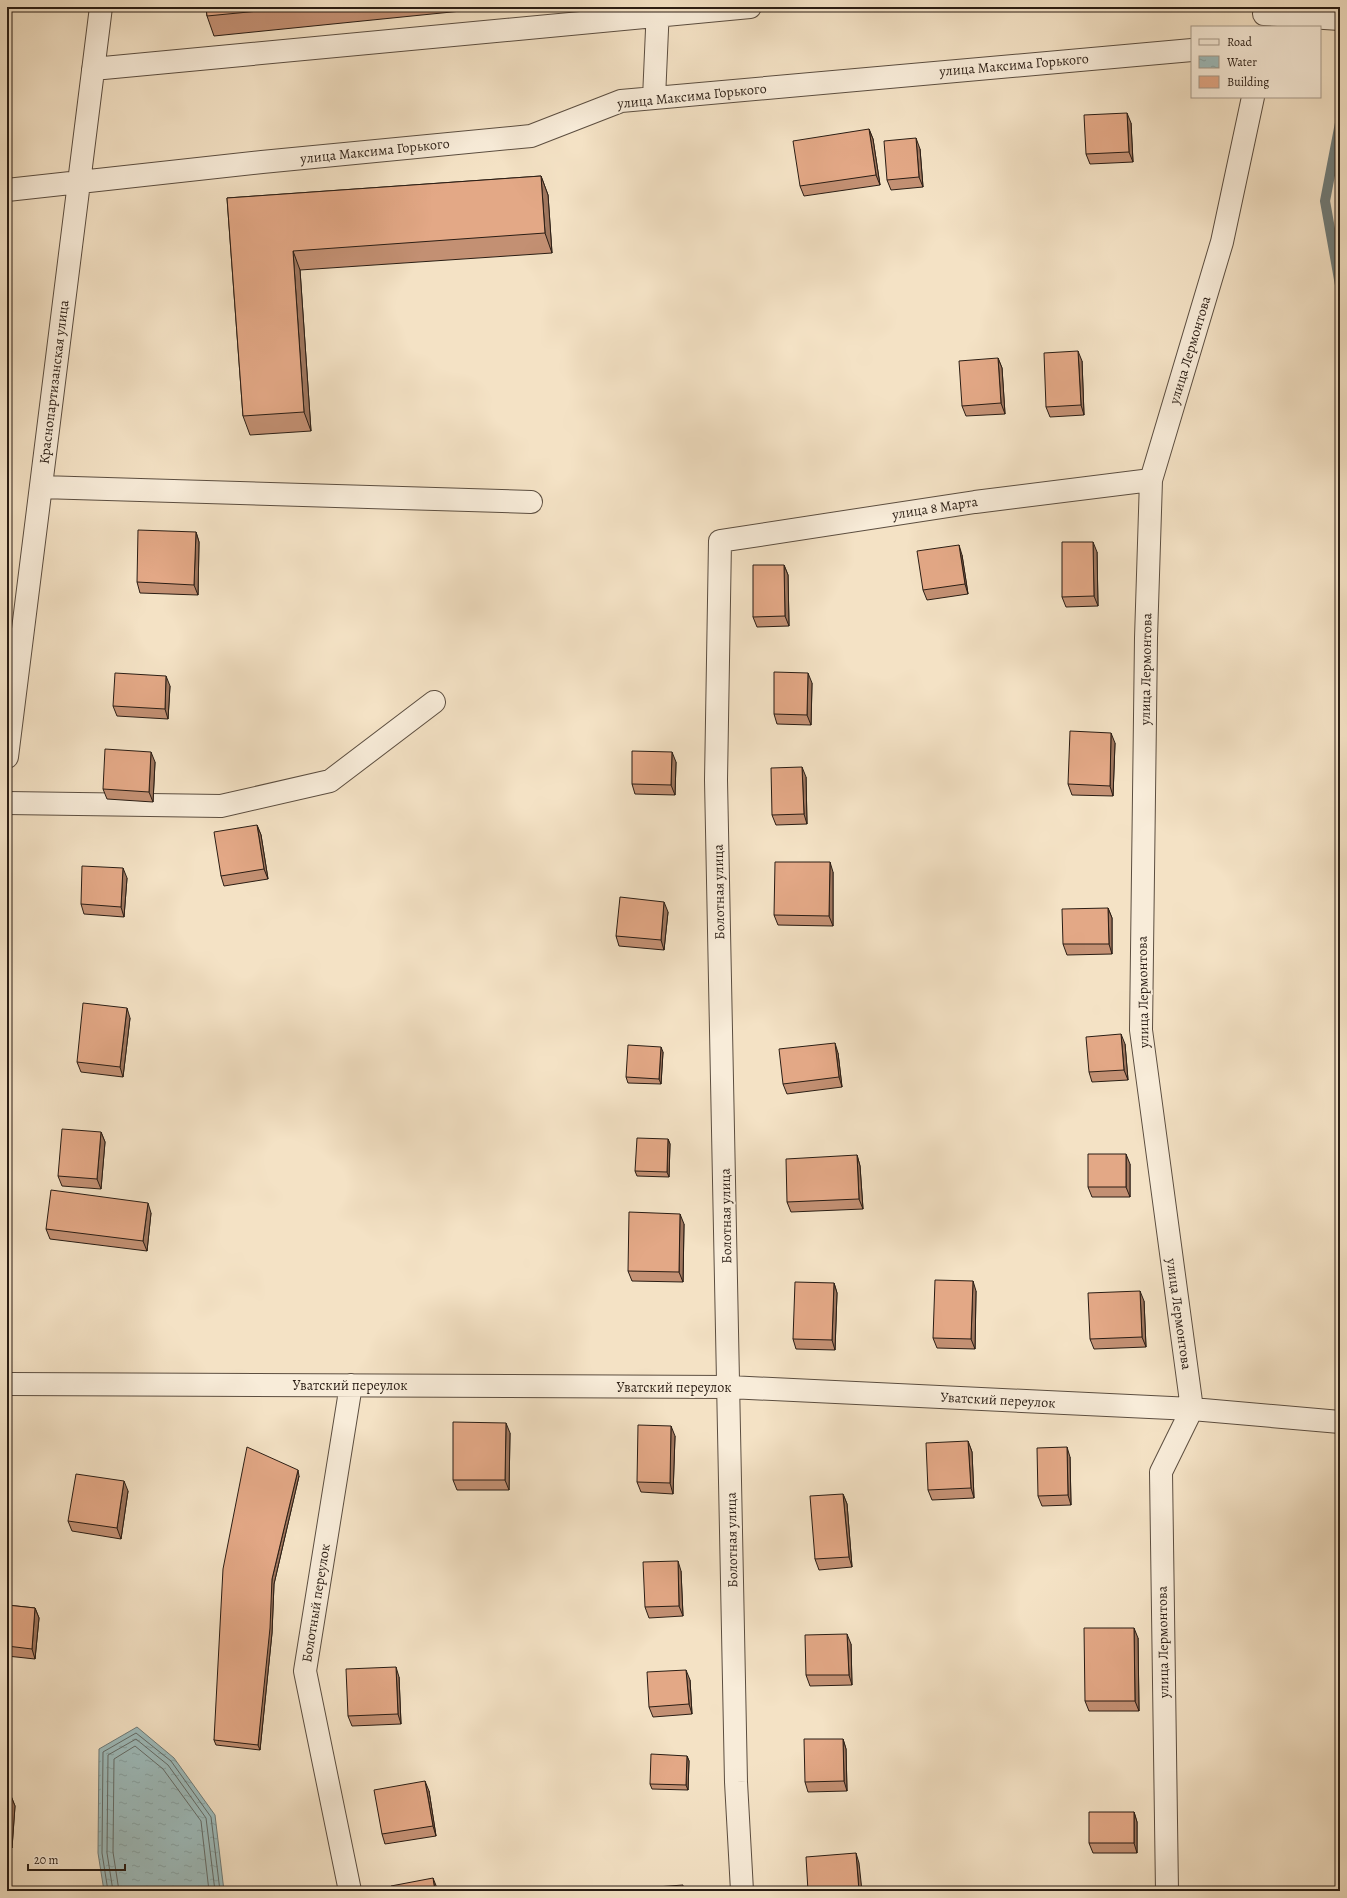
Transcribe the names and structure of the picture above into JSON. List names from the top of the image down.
{
  "streets": {
    "street": [
      "улица Максима Горького",
      "улица Лермонтова",
      "Краснопартизанская улица",
      "улица 8 Марта",
      "Болотная улица",
      "Уватский переулок",
      "Болотный переулок"
    ]
  },
  "crossings": [
    ["улица Максима Горького", "Краснопартизанская улица"],
    ["улица Лермонтова", "улица 8 Марта"],
    ["улица Лермонтова", "Уватский переулок"],
    ["улица 8 Марта", "Болотная улица"],
    ["Болотная улица", "Уватский переулок"],
    ["Уватский переулок", "Болотный переулок"]
  ],
  "legend": ["Road", "Water", "Building"],
  "scale_bar": "20 m"
}
